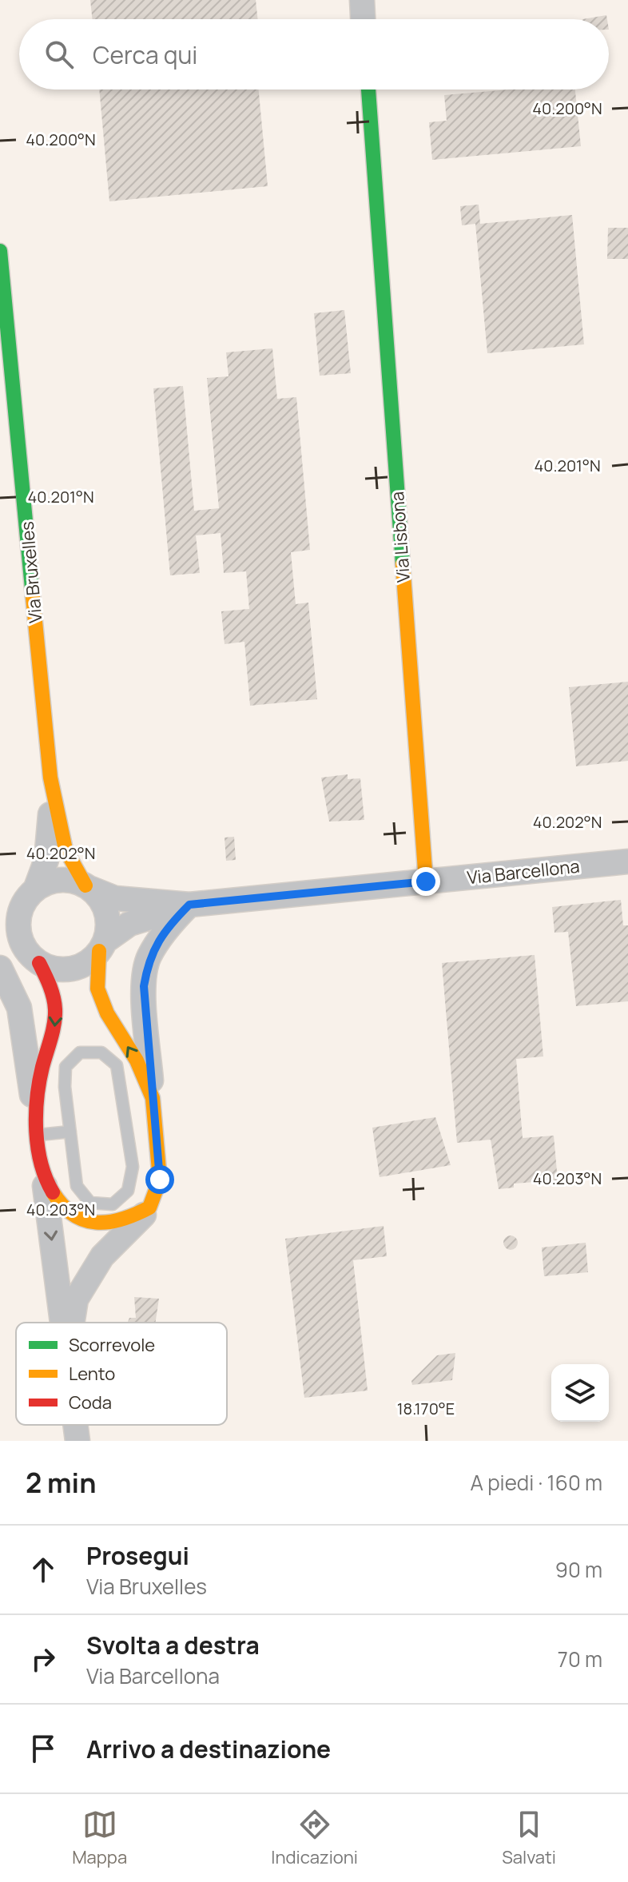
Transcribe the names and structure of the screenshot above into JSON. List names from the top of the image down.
{
  "streets": {
    "street": ["Via Lisbona", "Via Bruxelles", "Via Barcellona"]
  },
  "crossings": [
    ["Via Lisbona", "Via Barcellona"],
    ["Via Bruxelles", "Via Barcellona"]
  ],
  "legend": ["Scorrevole", "Lento", "Coda"],
  "page": {
    "search": "Cerca qui",
    "heading": ["2 min", "A piedi · 160 m"],
    "list": [
      ["Prosegui", "Via Bruxelles", "90 m"],
      ["Svolta a destra", "Via Barcellona", "70 m"],
      "Arrivo a destinazione"
    ],
    "nav": ["Mappa", "Indicazioni", "Salvati"]
  },
  "coordinates": [
    "40.200°N",
    "40.201°N",
    "40.202°N",
    "40.203°N",
    "18.170°E"
  ]
}
